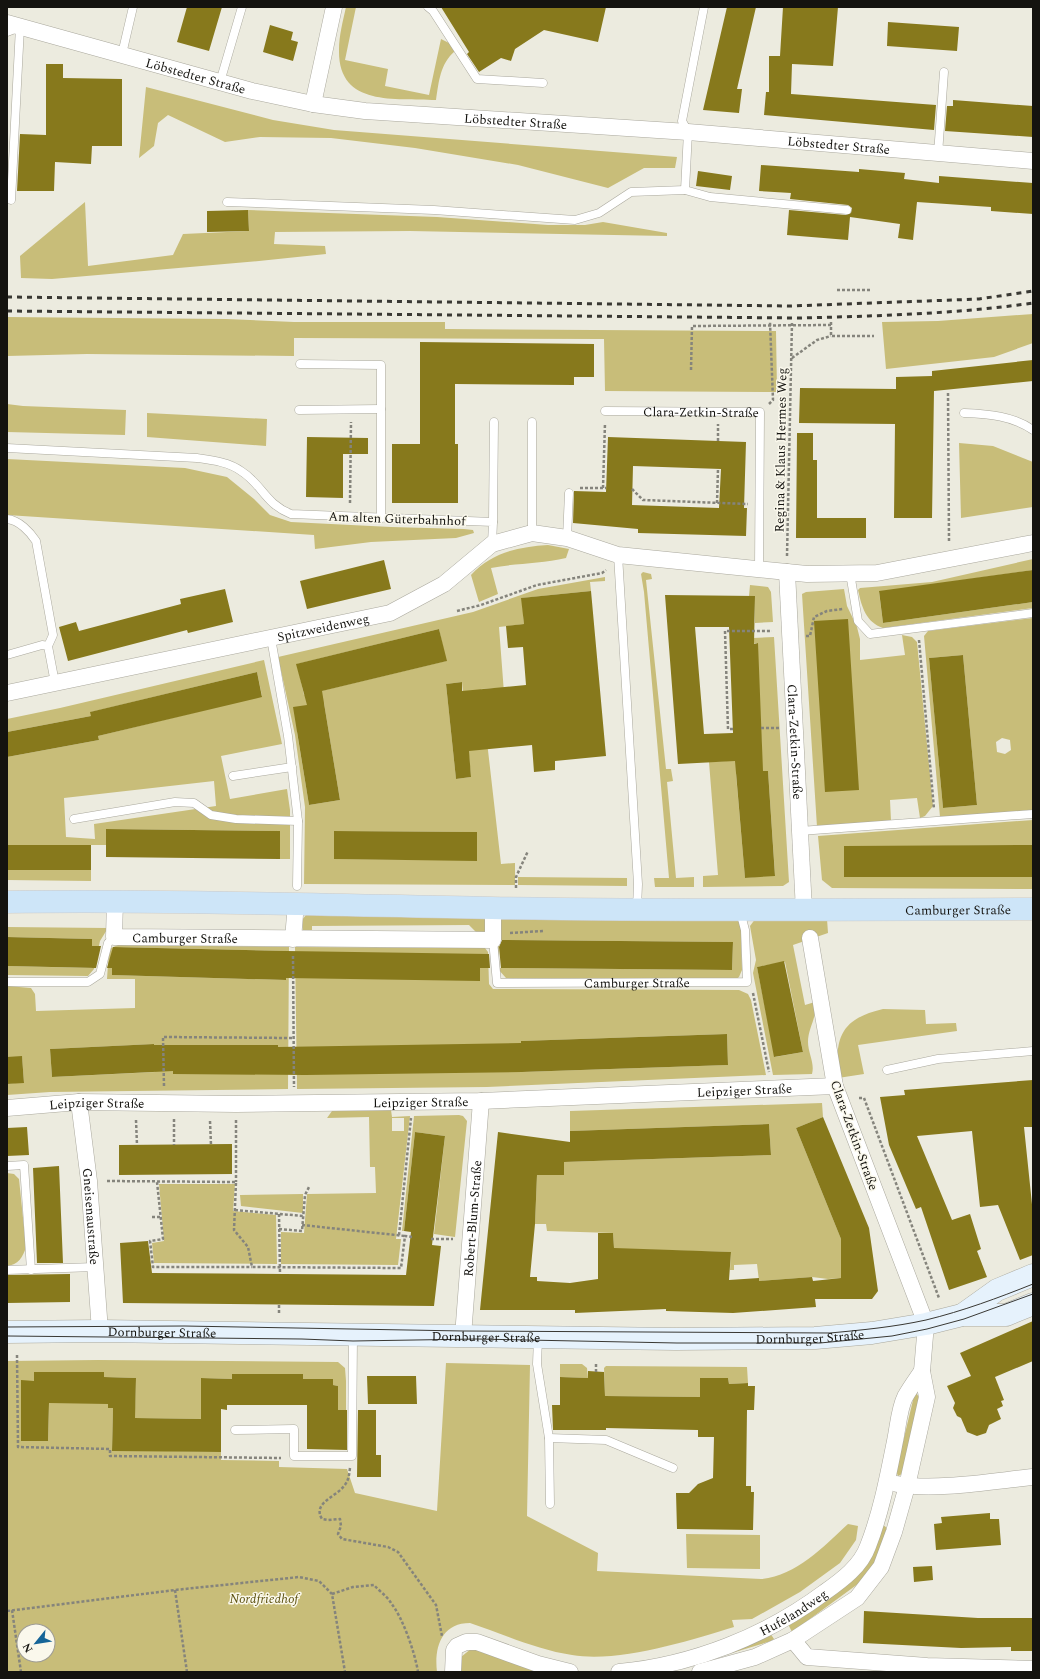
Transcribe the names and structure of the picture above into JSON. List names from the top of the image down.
{
  "streets": {
    "main road": ["Camburger Straße"],
    "street": [
      "Löbstedter Straße",
      "Clara-Zetkin-Straße",
      "Spitzweidenweg",
      "Leipziger Straße",
      "Gneisenaustraße",
      "Robert-Blum-Straße",
      "Dornburger Straße",
      "Hufelandweg"
    ],
    "lane": ["Am alten Güterbahnhof"],
    "path": ["Regina & Klaus Hermes Weg"]
  },
  "crossings": [
    ["Clara-Zetkin-Straße", "Regina & Klaus Hermes Weg"],
    ["Clara-Zetkin-Straße", "Spitzweidenweg"],
    ["Clara-Zetkin-Straße", "Camburger Straße"],
    ["Clara-Zetkin-Straße", "Leipziger Straße"],
    ["Clara-Zetkin-Straße", "Dornburger Straße"],
    ["Clara-Zetkin-Straße", "Hufelandweg"],
    ["Regina & Klaus Hermes Weg", "Spitzweidenweg"],
    ["Leipziger Straße", "Gneisenaustraße"],
    ["Leipziger Straße", "Robert-Blum-Straße"],
    ["Gneisenaustraße", "Dornburger Straße"],
    ["Robert-Blum-Straße", "Dornburger Straße"],
    ["Dornburger Straße", "Hufelandweg"]
  ],
  "parks": ["Nordfriedhof"],
  "north": "bottom left"
}
